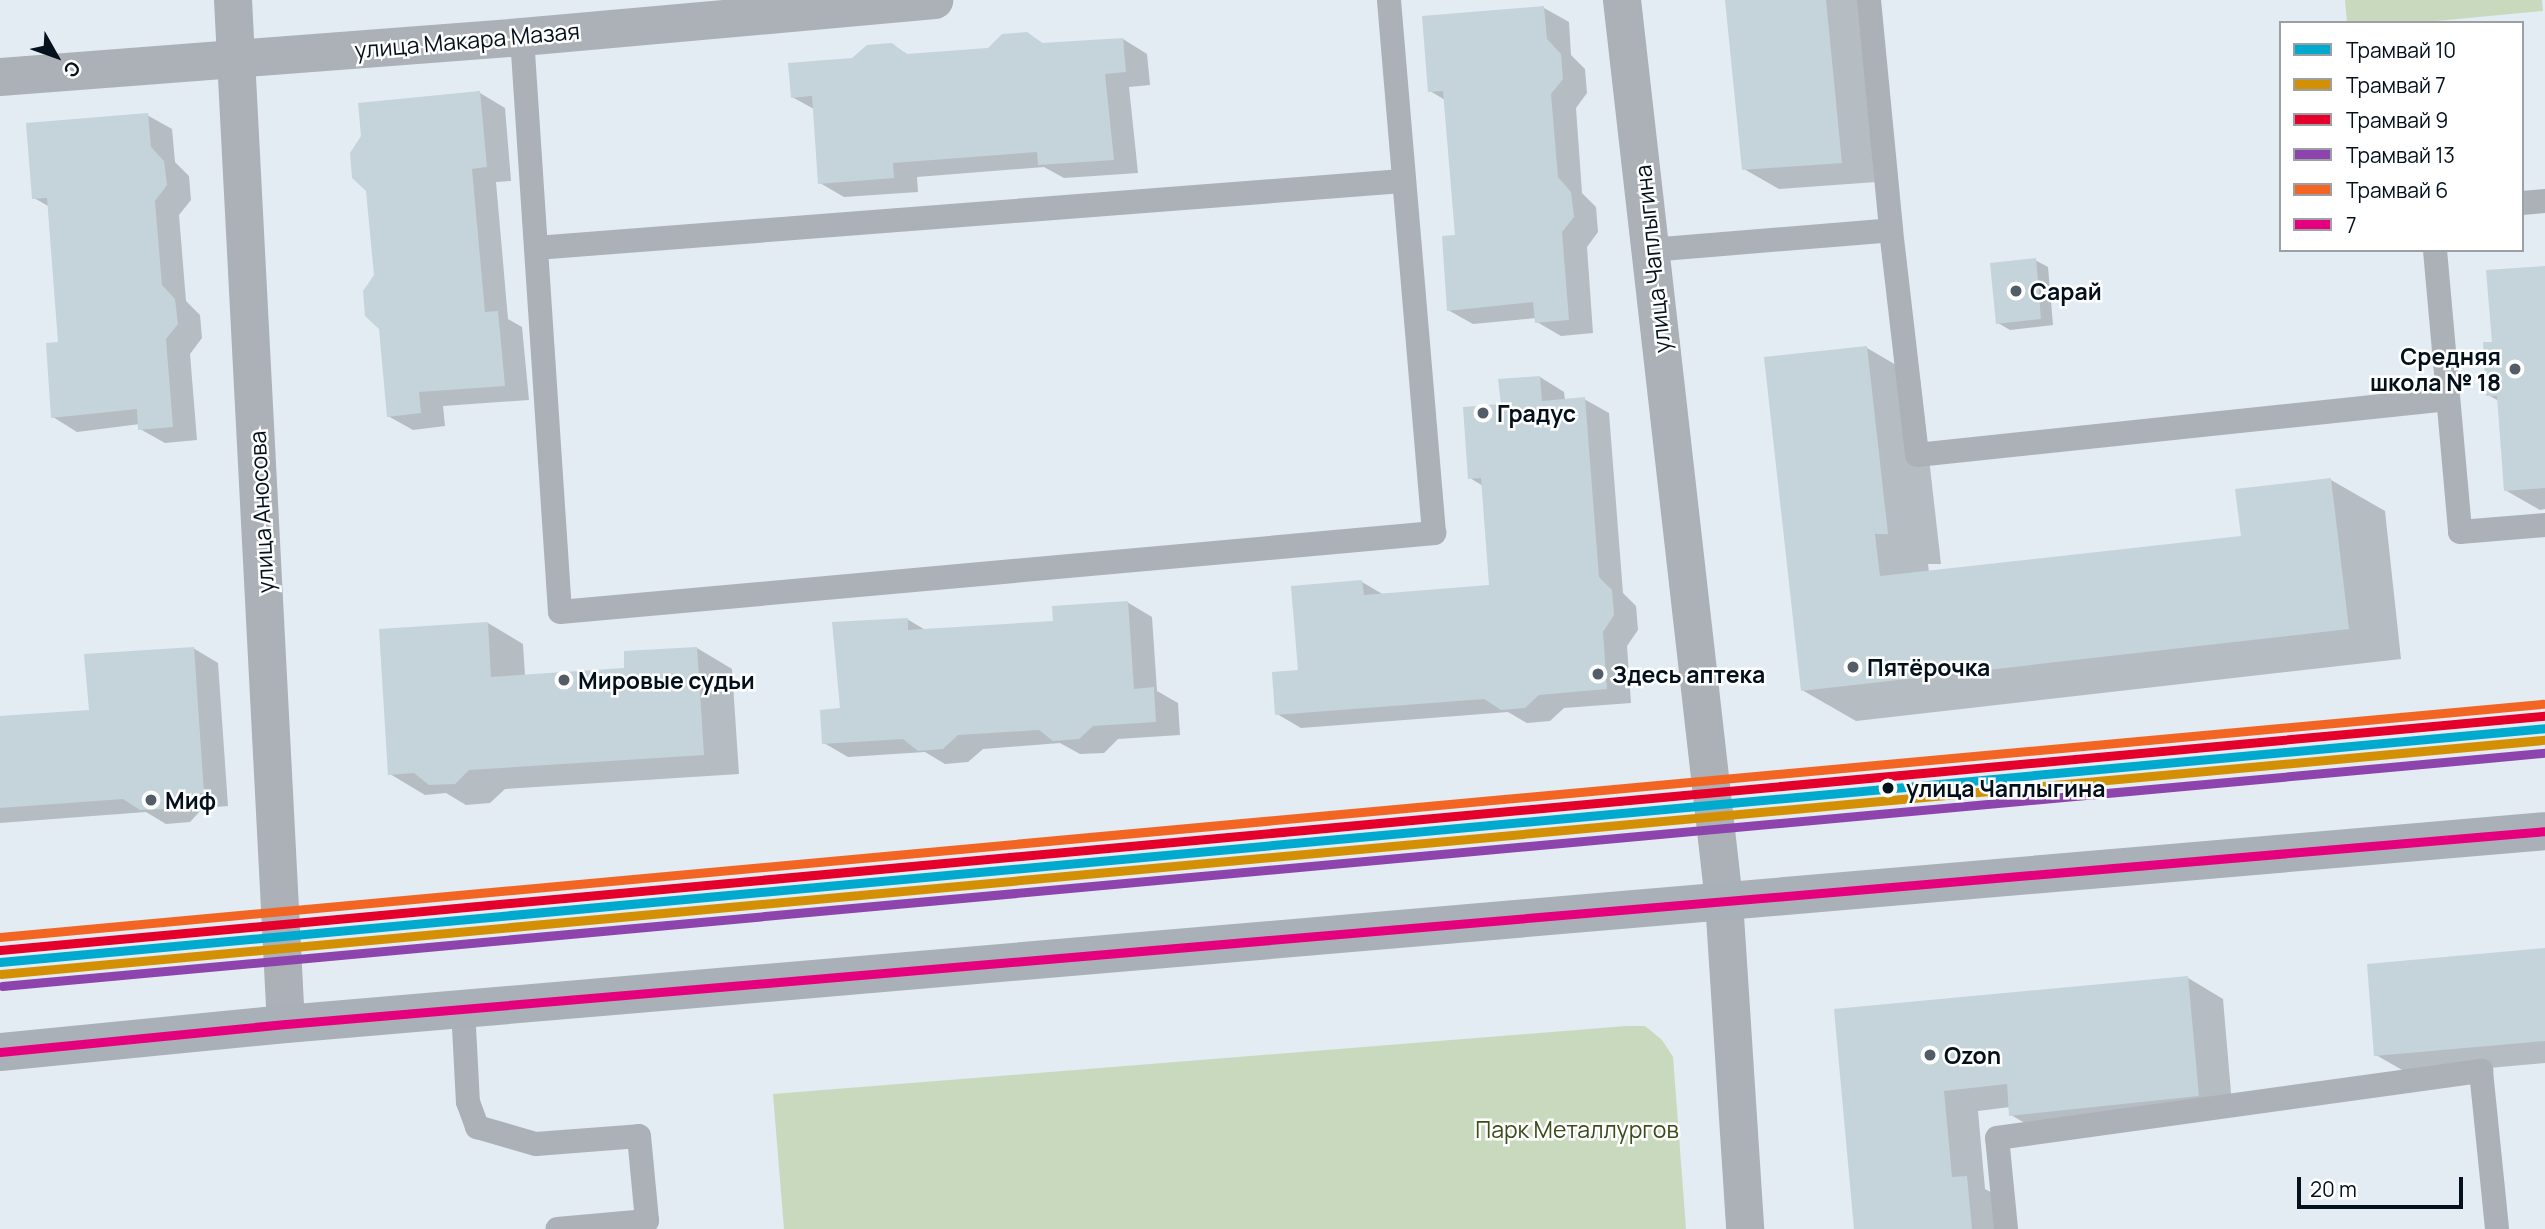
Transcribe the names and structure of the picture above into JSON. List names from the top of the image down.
{
  "streets": {
    "street": ["улица Макара Мазая", "улица Чаплыгина", "улица Аносова"]
  },
  "crossings": [
    ["улица Макара Мазая", "улица Аносова"]
  ],
  "parks": ["Парк Металлургов"],
  "places": [
    "Сарай",
    "Средняя школа № 18",
    "Градус",
    "Пятёрочка",
    "Здесь аптека",
    "Мировые судьи",
    "улица Чаплыгина",
    "Миф",
    "Ozon"
  ],
  "lines": [
    "tram line 6",
    "tram line 9",
    "tram line 10",
    "tram line 7",
    "tram line 13",
    "transit line 7"
  ],
  "legend": [
    "Трамвай 10",
    "Трамвай 7",
    "Трамвай 9",
    "Трамвай 13",
    "Трамвай 6",
    "7"
  ],
  "scale_bar": "20 m",
  "north": "bottom right"
}
